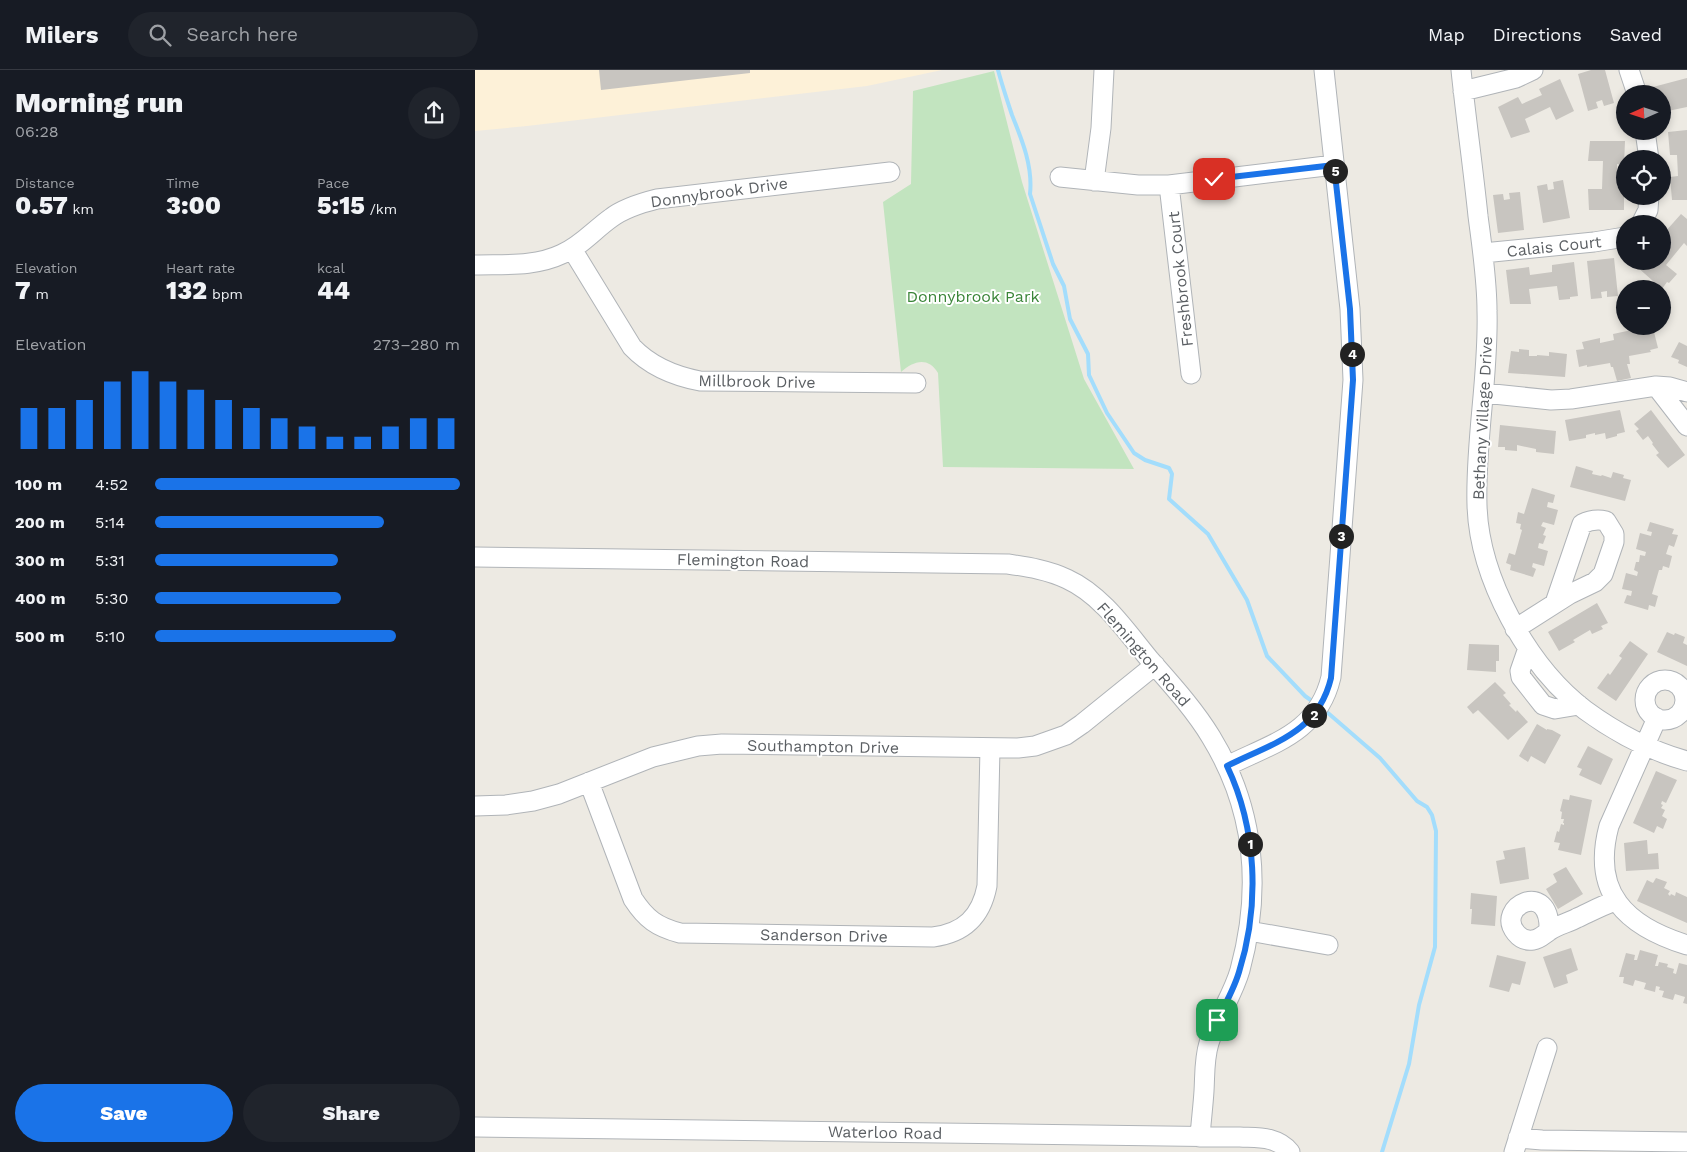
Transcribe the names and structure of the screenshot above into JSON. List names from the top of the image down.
{
  "streets": {
    "street": [
      "Donnybrook Drive",
      "Calais Court",
      "Freshbrook Court",
      "Millbrook Drive",
      "Bethany Village Drive",
      "Flemington Road",
      "Southampton Drive",
      "Sanderson Drive",
      "Waterloo Road"
    ]
  },
  "crossings": [
    ["Donnybrook Drive", "Millbrook Drive"],
    ["Calais Court", "Bethany Village Drive"],
    ["Flemington Road", "Southampton Drive"],
    ["Flemington Road", "Waterloo Road"],
    ["Southampton Drive", "Sanderson Drive"]
  ],
  "parks": ["Donnybrook Park"],
  "north": "left",
  "page": {
    "header": "Milers",
    "search": "Search here",
    "nav": ["Map", "Directions", "Saved"],
    "heading": ["Morning run", "06:28"],
    "map_buttons": ["+", "−"],
    "stats": [
      ["Distance", "0.57 km"],
      ["Time", "3:00"],
      ["Pace", "5:15 /km"],
      ["Elevation", "7 m"],
      ["Heart rate", "132 bpm"],
      ["kcal", "44"]
    ],
    "pins": [
      "5",
      "4",
      "3",
      "2",
      "1"
    ],
    "chart": ["Elevation", "273–280 m"],
    "list": [
      {
        "name": "100 m",
        "note": "4:52"
      },
      {
        "name": "200 m",
        "note": "5:14"
      },
      {
        "name": "300 m",
        "note": "5:31"
      },
      {
        "name": "400 m",
        "note": "5:30"
      },
      {
        "name": "500 m",
        "note": "5:10"
      }
    ],
    "buttons": ["Save", "Share"]
  }
}
